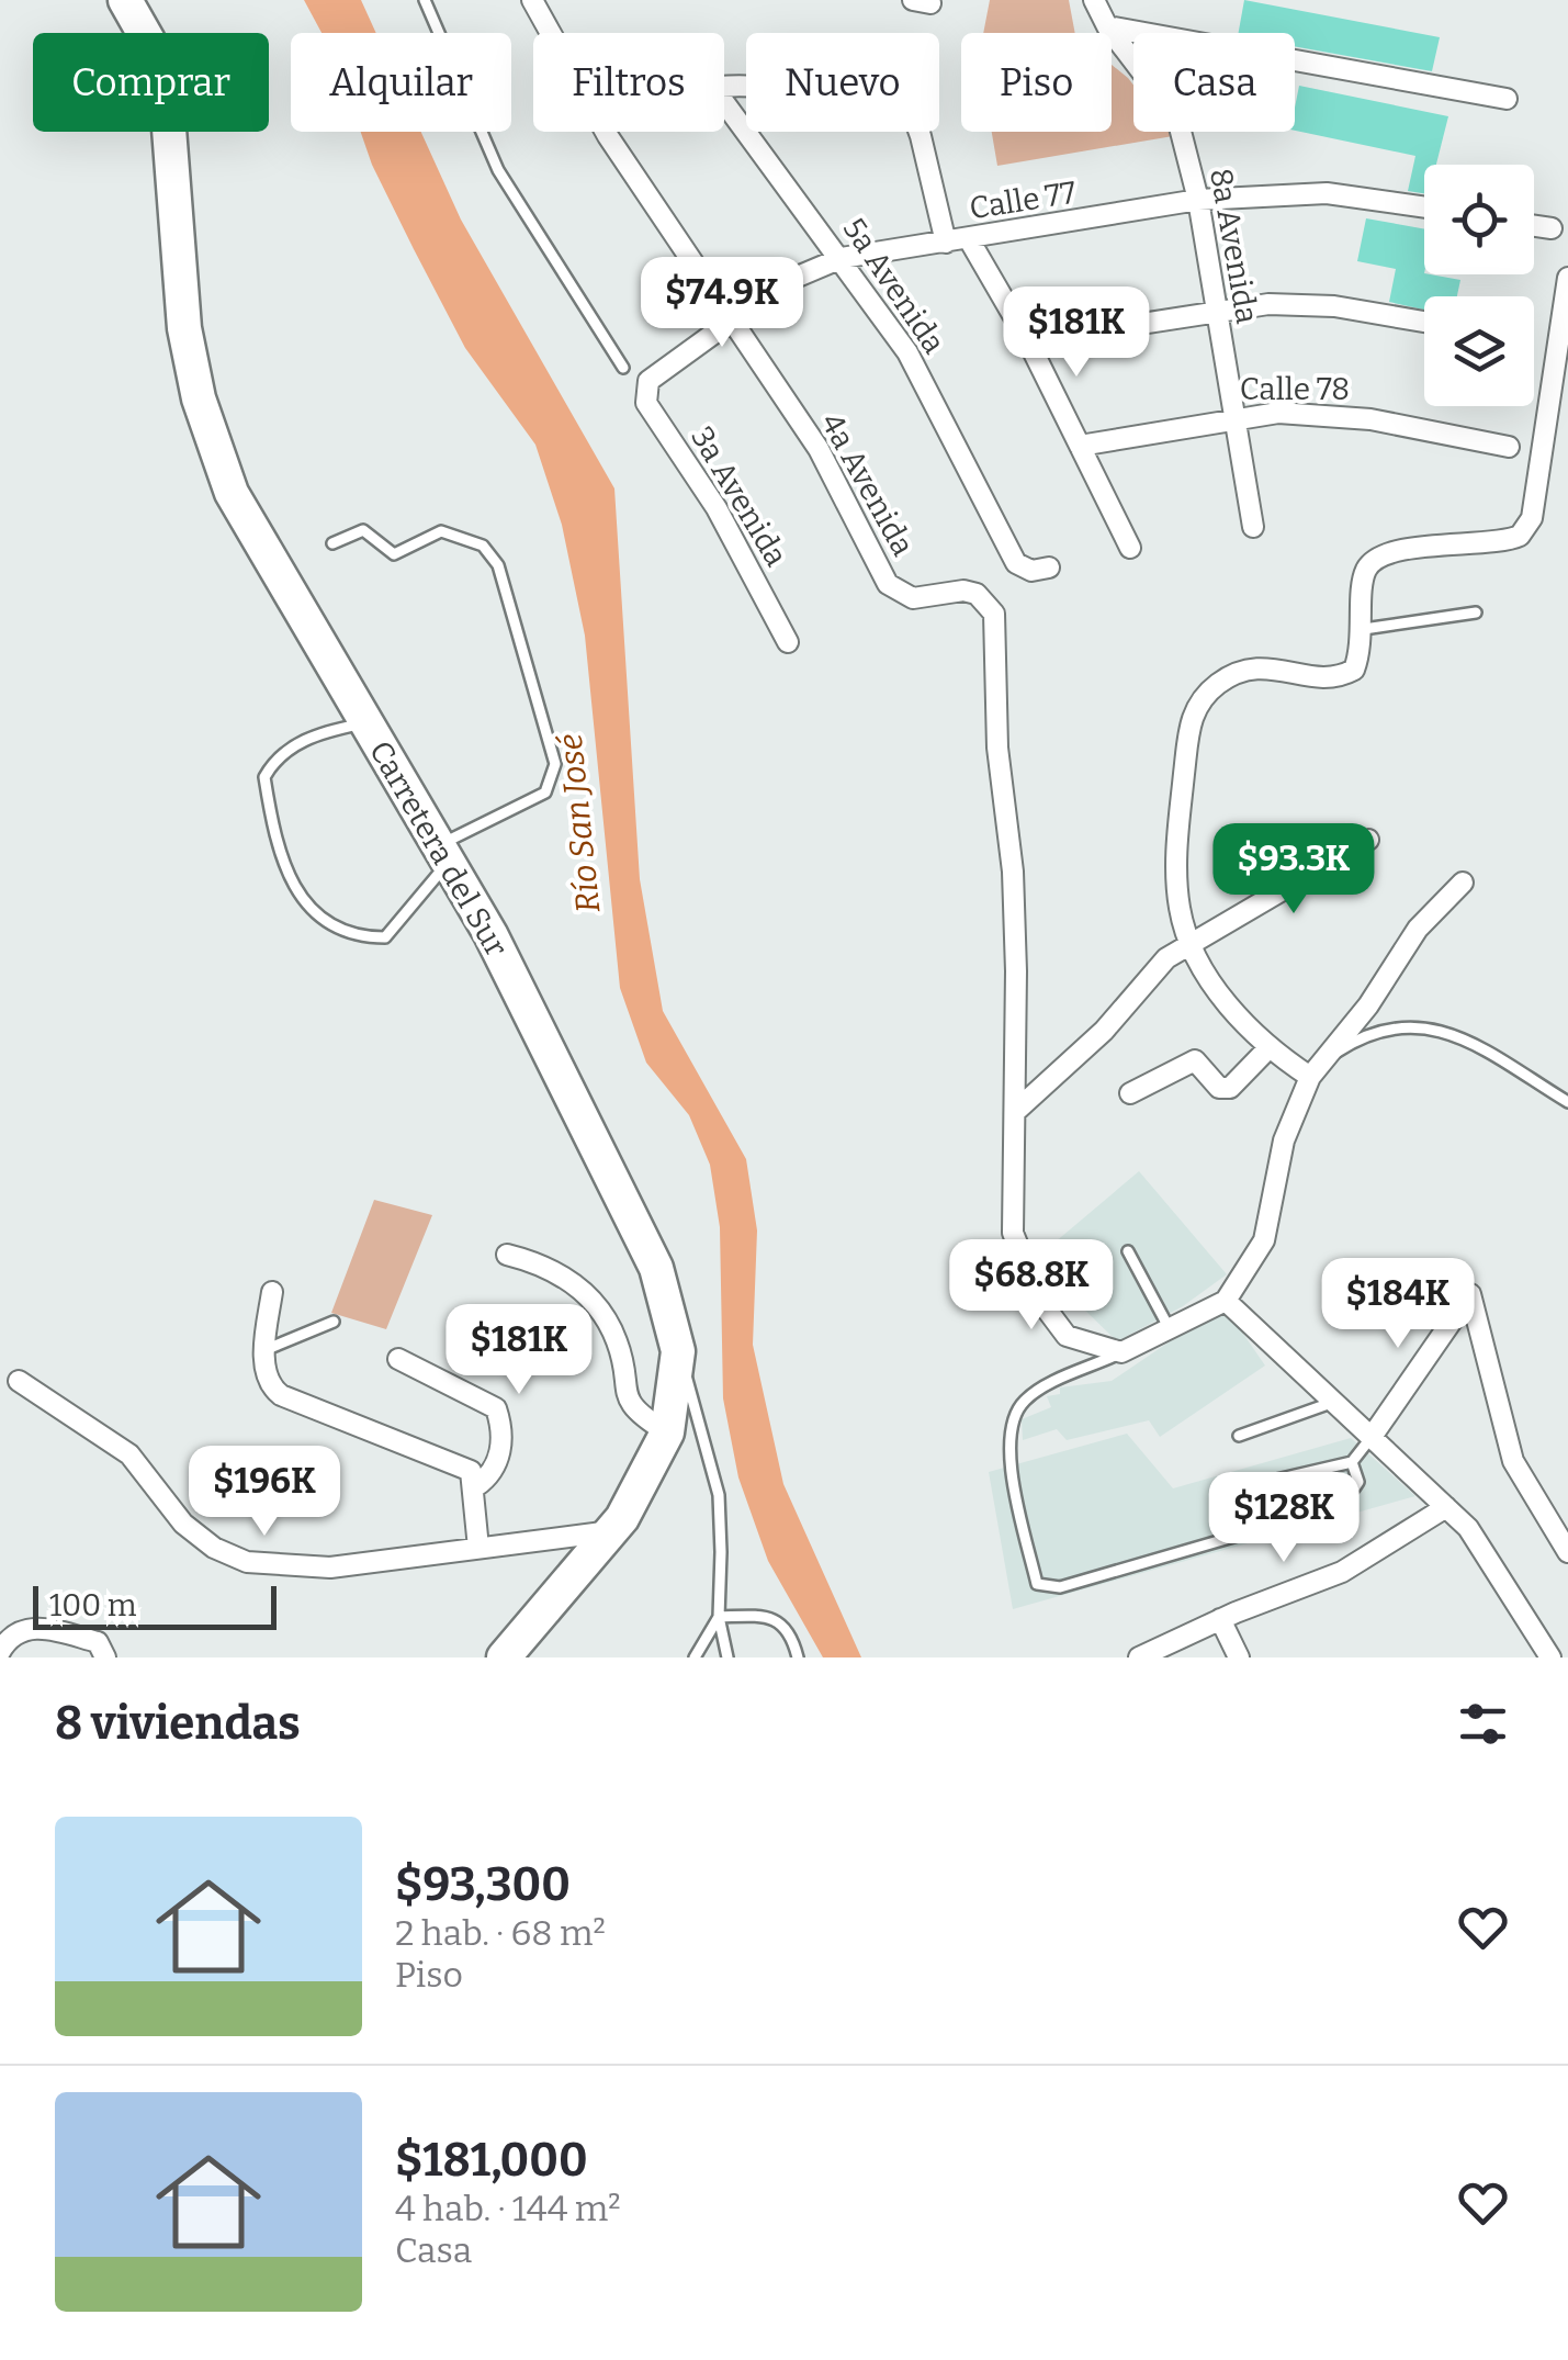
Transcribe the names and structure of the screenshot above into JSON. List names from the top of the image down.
{
  "streets": {
    "highway": ["Carretera del Sur"],
    "street": [
      "Calle 77",
      "8a Avenida",
      "5a Avenida",
      "Calle 78",
      "4a Avenida",
      "3a Avenida"
    ]
  },
  "crossings": [
    ["Calle 77", "8a Avenida"],
    ["Calle 77", "5a Avenida"],
    ["Calle 77", "4a Avenida"],
    ["Calle 77", "3a Avenida"],
    ["8a Avenida", "Calle 78"]
  ],
  "water": ["Río San José"],
  "scale_bar": "100 m",
  "page": {
    "chip": [
      "Comprar",
      "Alquilar",
      "Filtros",
      "Nuevo",
      "Piso",
      "Casa"
    ],
    "price": [
      "$74.9K",
      "$181K",
      "$93.3K",
      "$68.8K",
      "$184K",
      "$181K",
      "$196K",
      "$128K"
    ],
    "scale": "100 m",
    "heading": "8 viviendas",
    "list": [
      {
        "name": "$93,300",
        "note": "2 hab. · 68 m² · Piso"
      },
      {
        "name": "$181,000",
        "note": "4 hab. · 144 m² · Casa"
      }
    ]
  }
}
